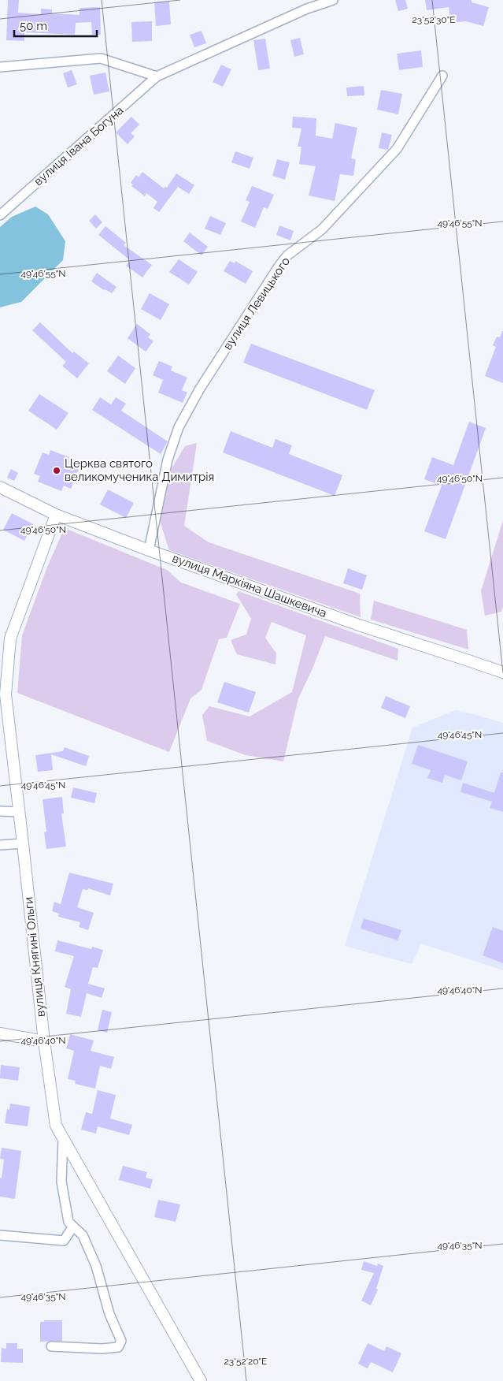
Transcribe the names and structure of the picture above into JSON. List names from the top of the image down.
{
  "streets": {
    "street": [
      "вулиця Івана Богуна",
      "вулиця Левицького",
      "вулиця Маркіяна Шашкевича",
      "вулиця Княгині Ольги"
    ]
  },
  "crossings": [
    ["вулиця Левицького", "вулиця Маркіяна Шашкевича"],
    ["вулиця Маркіяна Шашкевича", "вулиця Княгині Ольги"]
  ],
  "places": ["Церква святого великомученика Димитрія"],
  "scale_bar": "50 m",
  "coordinates": [
    "23°52'30\"E",
    "49°46'55\"N",
    "49°46'50\"N",
    "49°46'45\"N",
    "49°46'40\"N",
    "49°46'35\"N",
    "23°52'20\"E"
  ]
}
